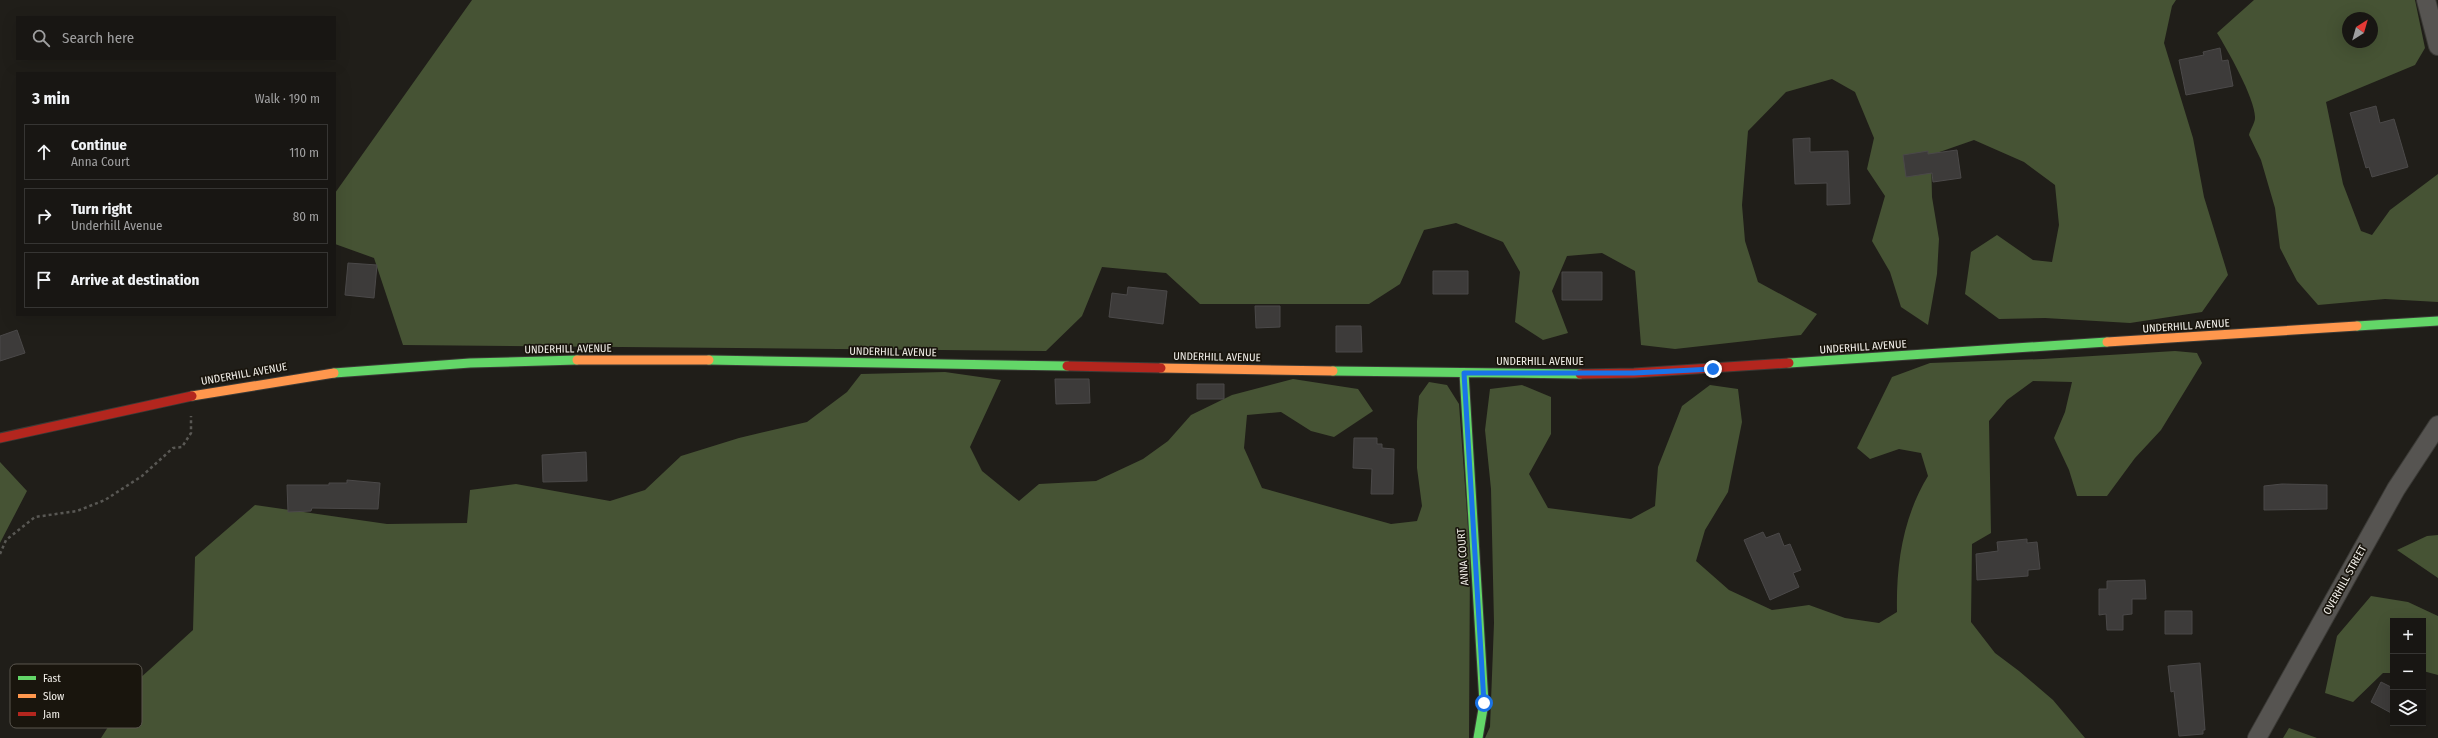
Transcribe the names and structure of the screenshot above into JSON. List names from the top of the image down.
{
  "streets": {
    "main road": ["UNDERHILL AVENUE", "ANNA COURT"],
    "street": ["OVERHILL STREET"]
  },
  "crossings": [
    ["UNDERHILL AVENUE", "ANNA COURT"]
  ],
  "legend": ["Fast", "Slow", "Jam"],
  "north": "top right",
  "page": {
    "search": "Search here",
    "heading": ["3 min", "Walk · 190 m"],
    "list": [
      ["Continue", "Anna Court", "110 m"],
      ["Turn right", "Underhill Avenue", "80 m"],
      "Arrive at destination"
    ],
    "map_buttons": ["+", "−"]
  }
}
